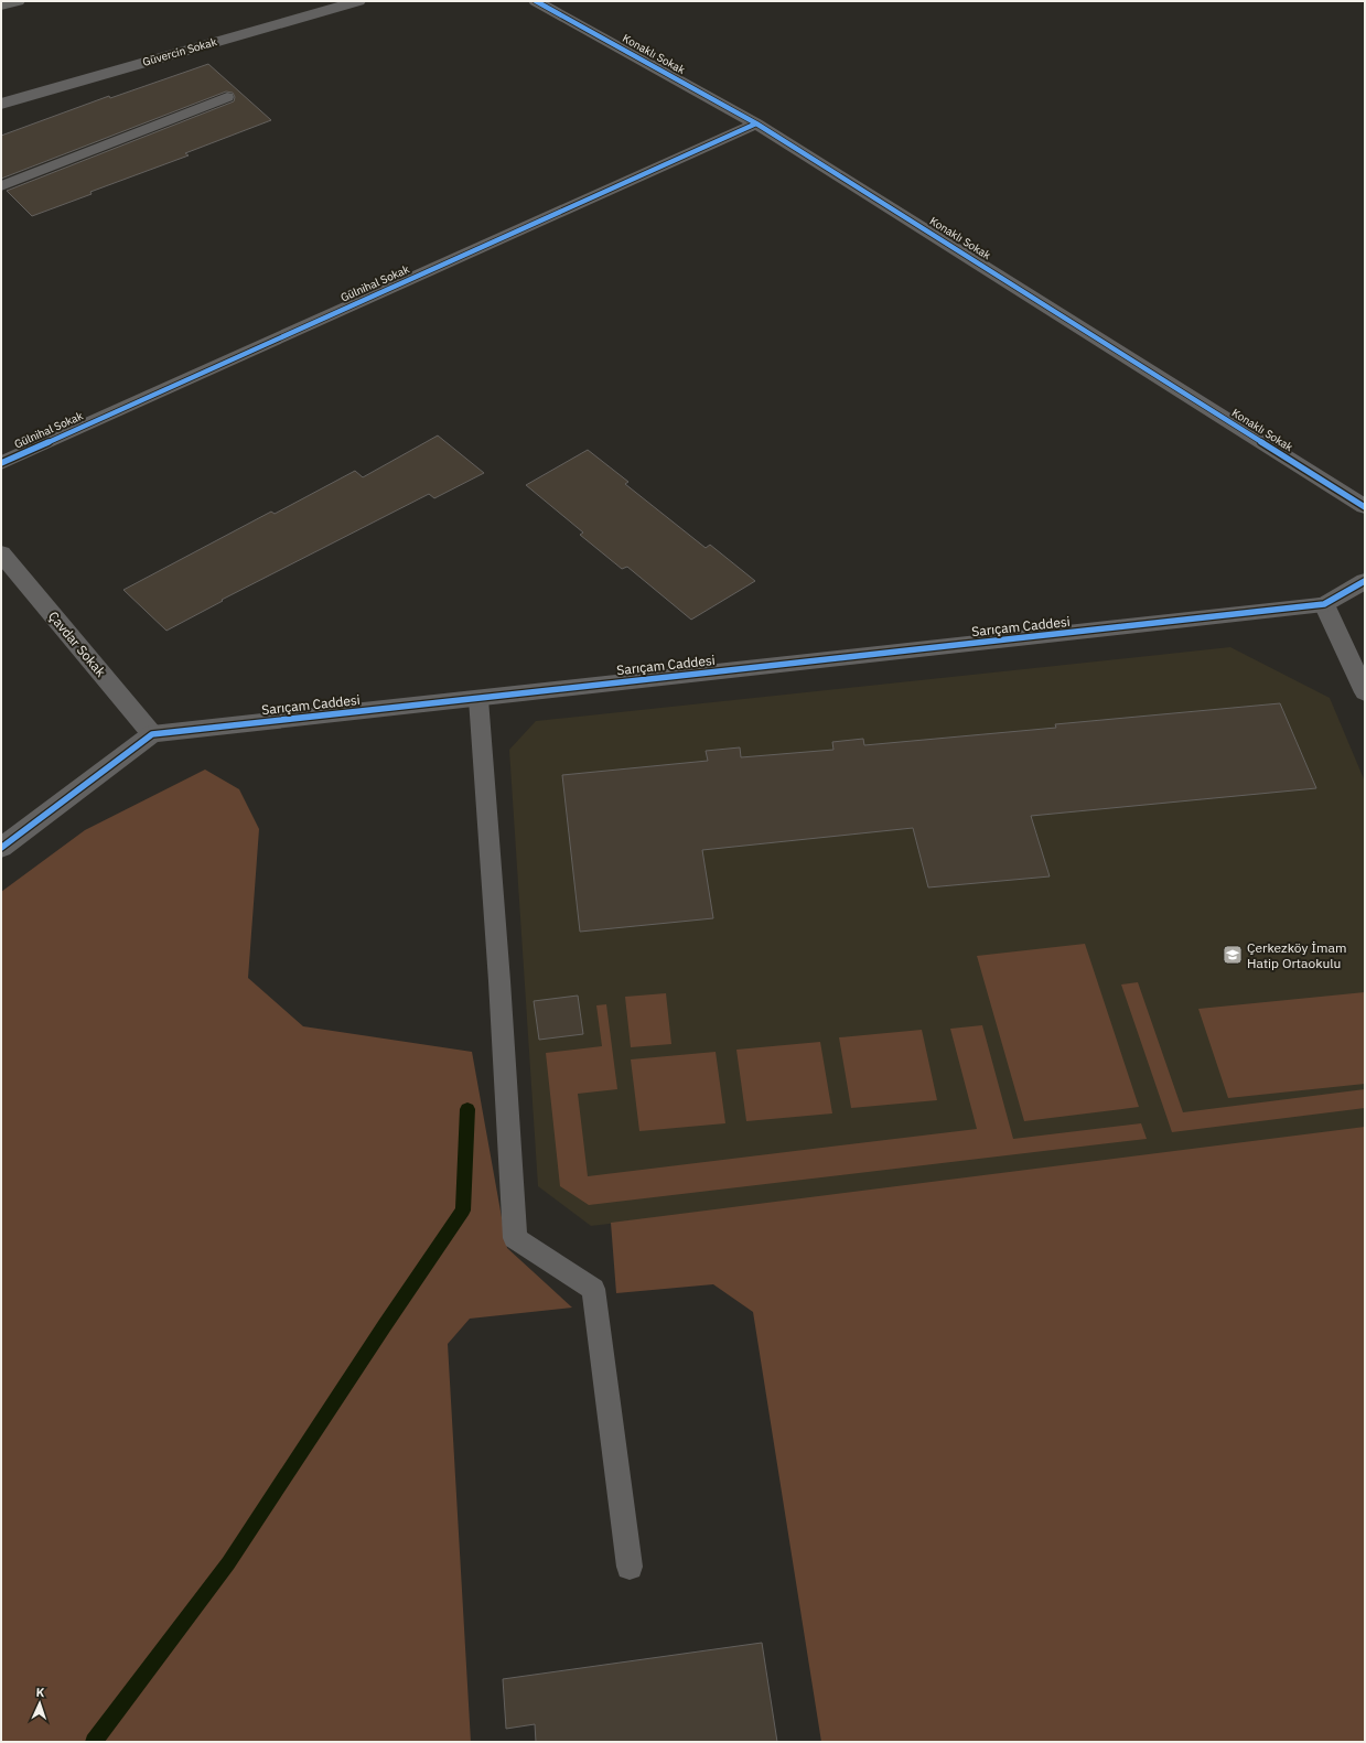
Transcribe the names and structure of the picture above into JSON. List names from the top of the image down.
{
  "streets": {
    "street": [
      "Güvercin Sokak",
      "Konaklı Sokak",
      "Gülnihal Sokak",
      "Sarıçam Caddesi",
      "Çavdar Sokak"
    ]
  },
  "crossings": [
    ["Konaklı Sokak", "Gülnihal Sokak"],
    ["Sarıçam Caddesi", "Çavdar Sokak"]
  ],
  "places": {
    "school or university": ["Çerkezköy İmam Hatip Ortaokulu"]
  },
  "north": "top"
}
